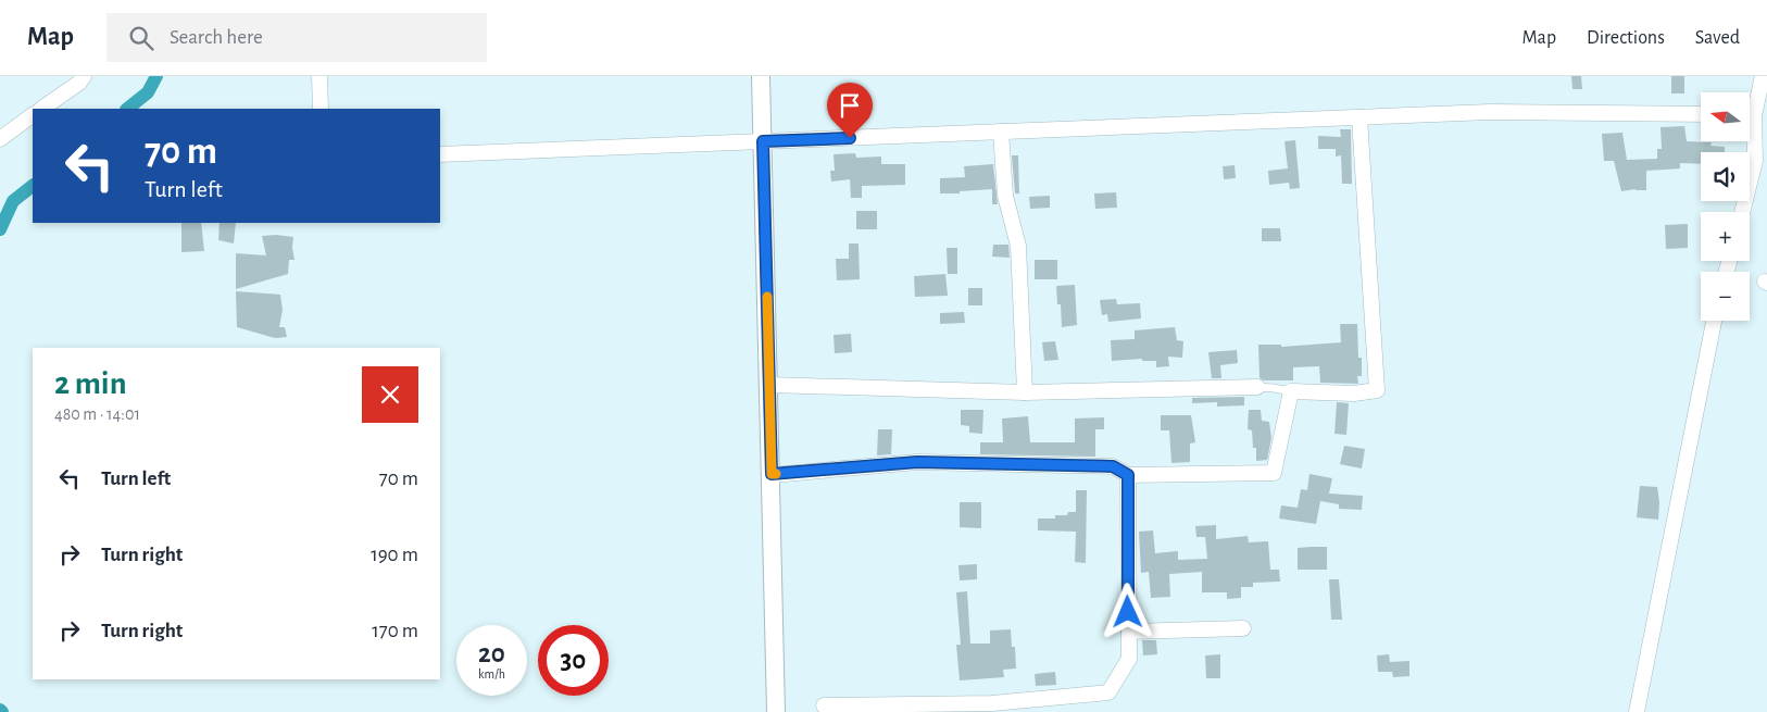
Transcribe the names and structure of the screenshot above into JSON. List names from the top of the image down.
{
  "north": "left",
  "page": {
    "header": "Map",
    "search": "Search here",
    "nav": ["Map", "Directions", "Saved"],
    "map_buttons": ["+", "−"],
    "turn": ["70 m", "Turn left"],
    "heading": ["2 min", "480 m · 14:01"],
    "list": [
      {
        "name": "Turn left",
        "value": "70 m"
      },
      {
        "name": "Turn right",
        "value": "190 m"
      },
      {
        "name": "Turn right",
        "value": "170 m"
      }
    ],
    "speed": "20 km/h",
    "limit": "30"
  }
}
